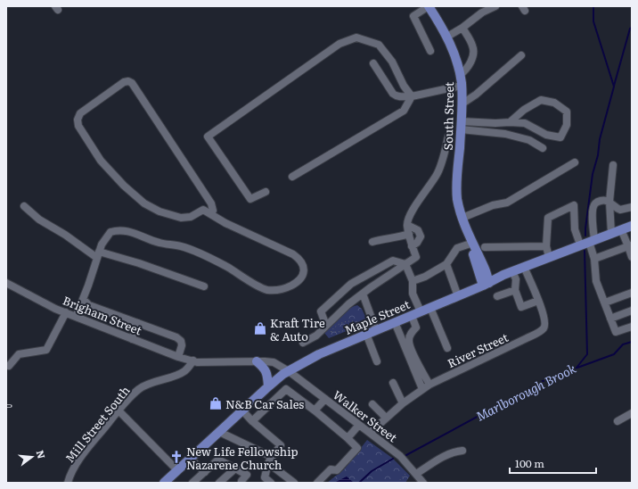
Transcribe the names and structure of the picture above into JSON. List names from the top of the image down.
{
  "streets": {
    "main road": ["South Street", "Maple Street"],
    "street": [
      "Brigham Street",
      "River Street",
      "Walker Street",
      "Mill Street South"
    ]
  },
  "crossings": [
    ["South Street", "Maple Street"],
    ["Brigham Street", "Mill Street South"],
    ["Maple Street", "River Street"],
    ["Maple Street", "Walker Street"],
    ["River Street", "Walker Street"]
  ],
  "water": ["Marlborough Brook"],
  "places": {
    "shop": ["Kraft Tire & Auto", "N&B Car Sales"],
    "church": ["New Life Fellowship Nazarene Church"]
  },
  "scale_bar": "100 m",
  "north": "right"
}
